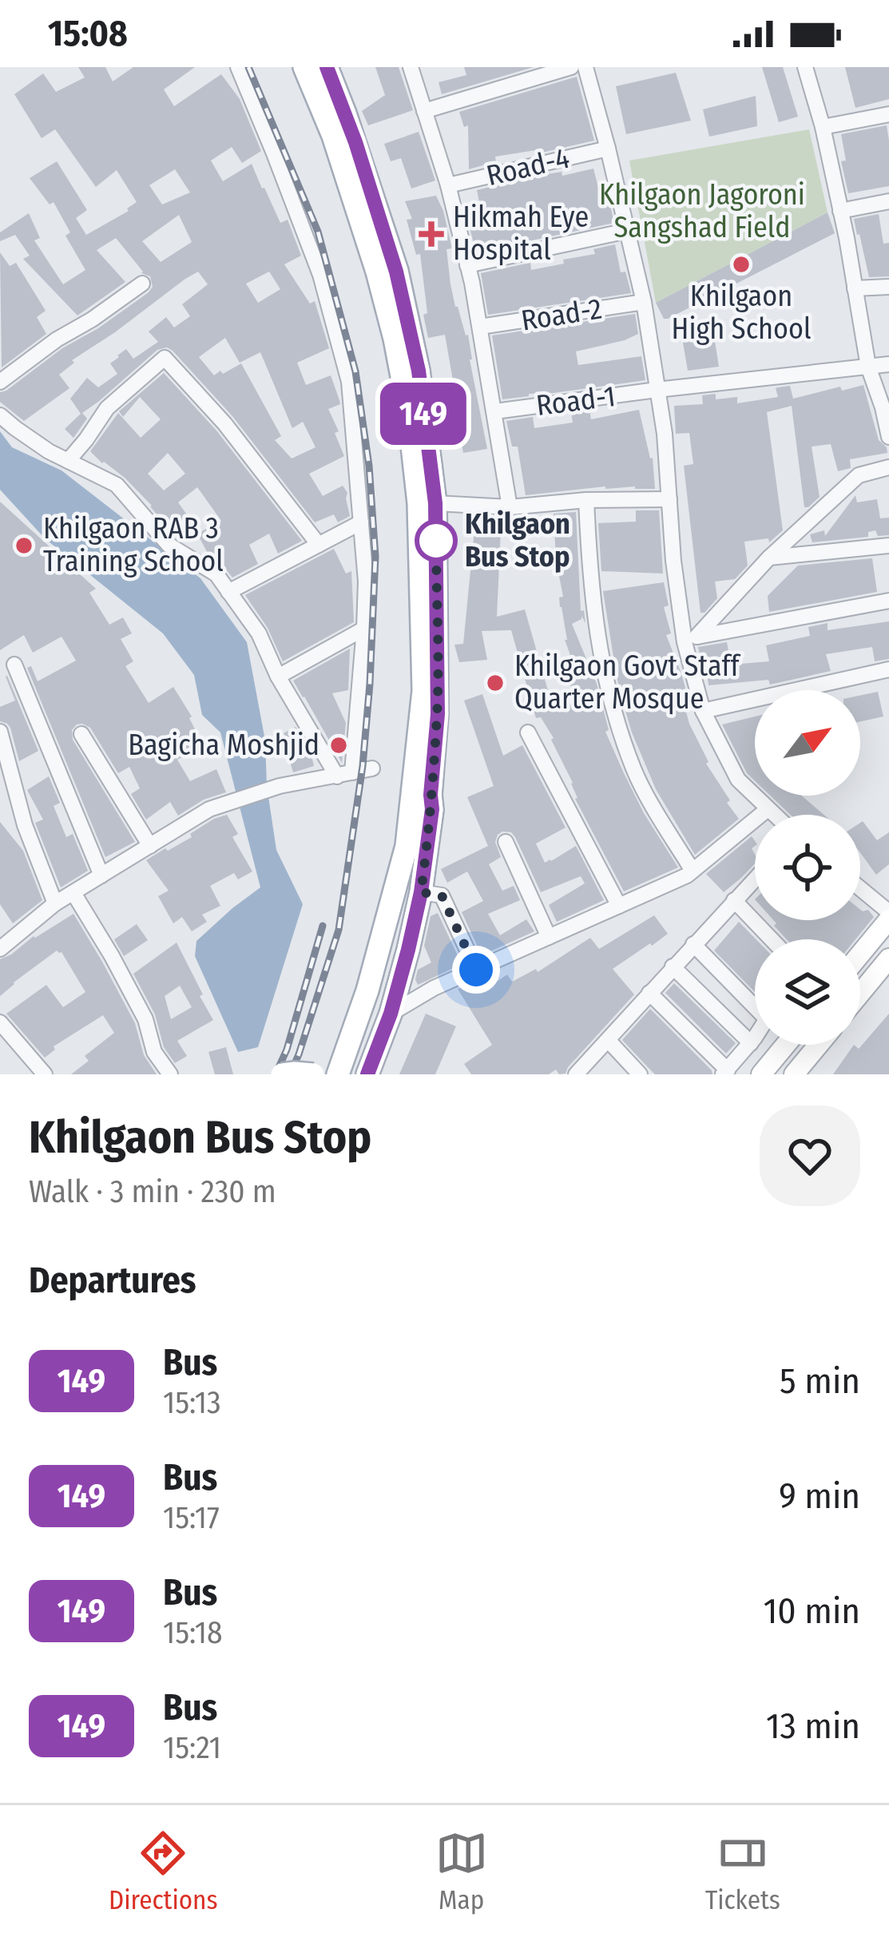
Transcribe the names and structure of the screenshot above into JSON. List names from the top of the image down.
{
  "streets": {
    "street": ["Road-4", "Road-2", "Road-1"]
  },
  "parks": ["Khilgaon Jagoroni Sangshad Field"],
  "places": {
    "health": ["Hikmah Eye Hospital"],
    "other": [
      "Khilgaon High School",
      "Khilgaon Bus Stop",
      "Khilgaon RAB 3 Training School",
      "Khilgaon Govt Staff Quarter Mosque",
      "Bagicha Moshjid"
    ]
  },
  "lines": ["bus line 149"],
  "north": "top right",
  "page": {
    "status": "15:08",
    "on_map": "149",
    "heading": [
      ["Khilgaon Bus Stop", "Walk · 3 min · 230 m"],
      "Departures"
    ],
    "list": [
      {
        "mark": "149",
        "name": "Bus",
        "note": "15:13",
        "value": "5 min"
      },
      {
        "mark": "149",
        "name": "Bus",
        "note": "15:17",
        "value": "9 min"
      },
      {
        "mark": "149",
        "name": "Bus",
        "note": "15:18",
        "value": "10 min"
      },
      {
        "mark": "149",
        "name": "Bus",
        "note": "15:21",
        "value": "13 min"
      }
    ],
    "tabs": ["Directions", "Map", "Tickets"]
  }
}
